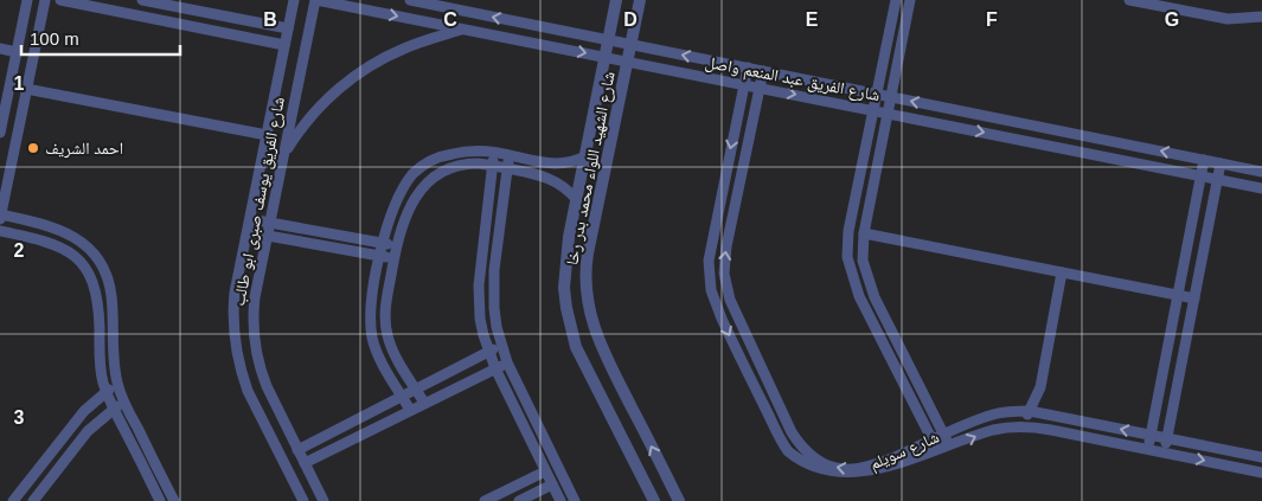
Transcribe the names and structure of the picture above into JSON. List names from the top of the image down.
{
  "streets": {
    "street": [
      "شارع الفريق عبد المنعم واصل",
      "شارع الشهيد اللواء محمد بدر رخا",
      "شارع الفريق يوسف صبرى ابو طالب",
      "شارع سويلم"
    ]
  },
  "crossings": [
    ["شارع الفريق عبد المنعم واصل", "شارع الشهيد اللواء محمد بدر رخا"],
    ["شارع الفريق عبد المنعم واصل", "شارع الفريق يوسف صبرى ابو طالب"],
    ["شارع الفريق عبد المنعم واصل", "شارع سويلم"]
  ],
  "places": ["احمد الشريف"],
  "scale_bar": "100 m",
  "grid": {
    "columns": [
      "B",
      "C",
      "D",
      "E",
      "F",
      "G"
    ],
    "rows": ["1", "2", "3"]
  }
}
